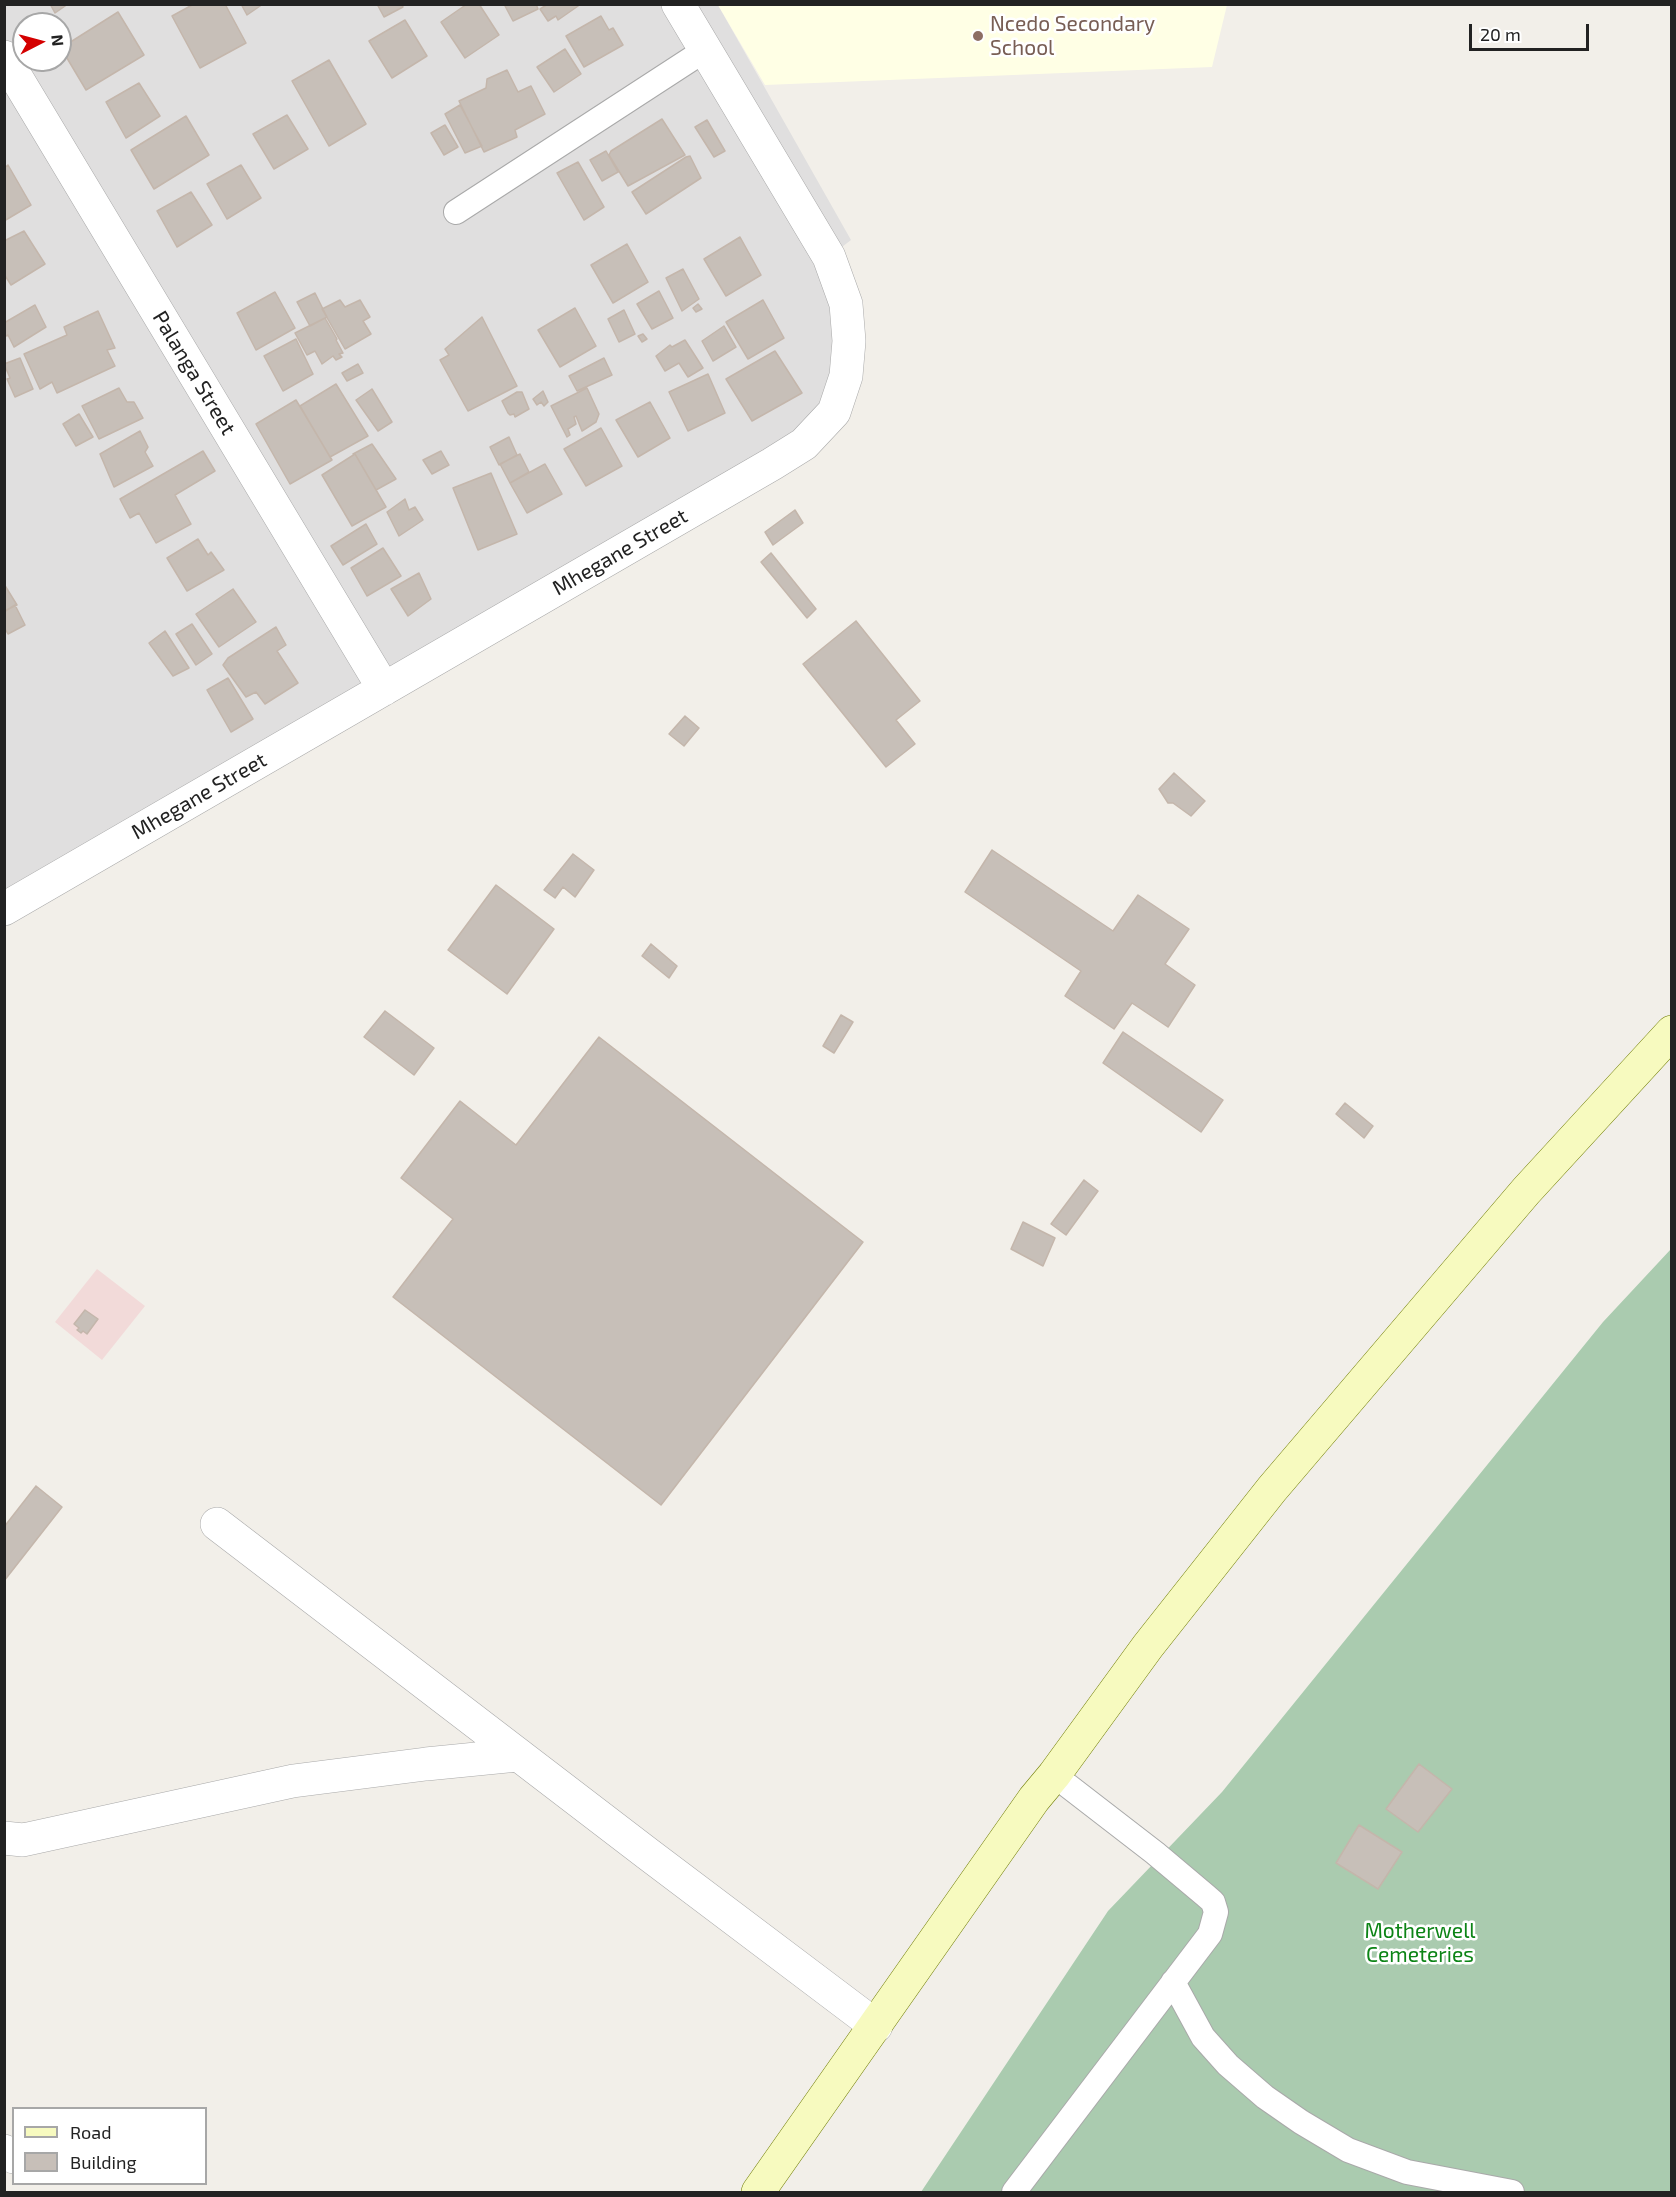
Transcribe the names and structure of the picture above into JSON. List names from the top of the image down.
{
  "streets": {
    "street": ["Palanga Street", "Mhegane Street"]
  },
  "crossings": [
    ["Palanga Street", "Mhegane Street"]
  ],
  "parks": ["Motherwell Cemeteries"],
  "places": ["Ncedo Secondary School"],
  "legend": ["Road", "Building"],
  "scale_bar": "20 m",
  "north": "right"
}
